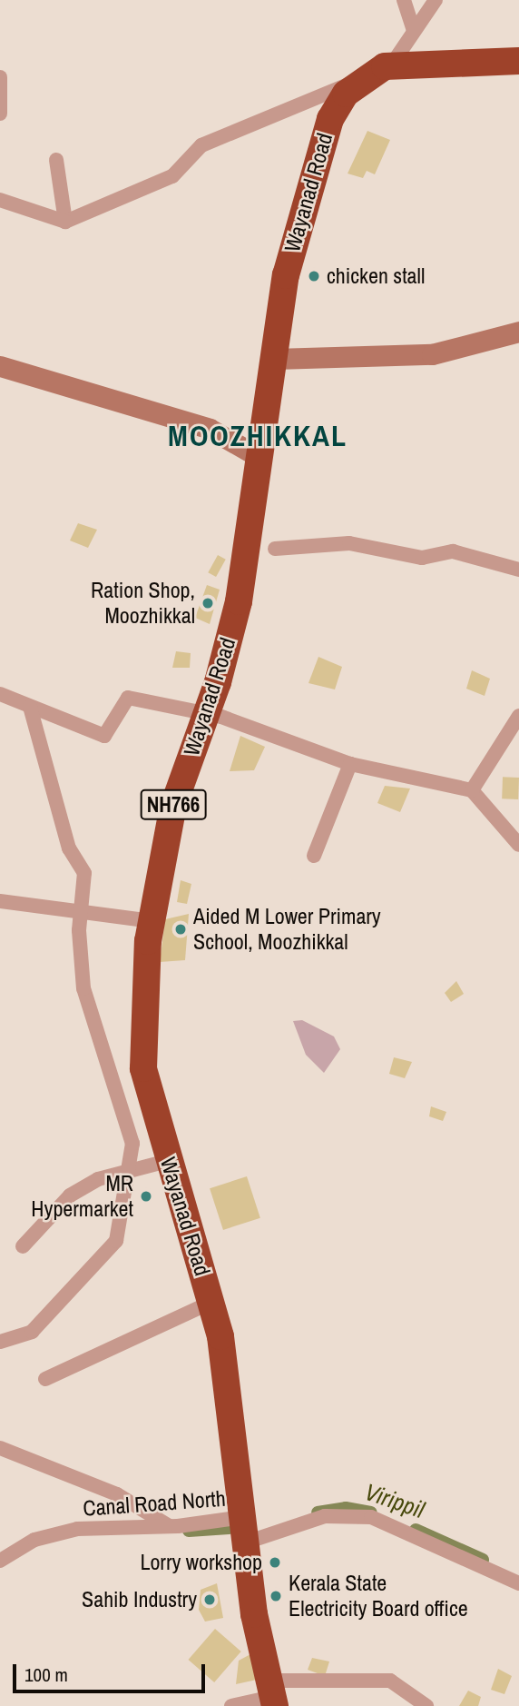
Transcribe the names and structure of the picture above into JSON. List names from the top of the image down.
{
  "streets": {
    "highway": ["Wayanad Road", "NH766"],
    "street": ["Canal Road North"]
  },
  "crossings": [
    ["Wayanad Road", "Canal Road North"]
  ],
  "districts": ["MOOZHIKKAL"],
  "water": ["Virippil"],
  "places": [
    "chicken stall",
    "Ration Shop, Moozhikkal",
    "Aided M Lower Primary School, Moozhikkal",
    "MR Hypermarket",
    "Lorry workshop",
    "Kerala State Electricity Board office",
    "Sahib Industry"
  ],
  "scale_bar": "100 m"
}
